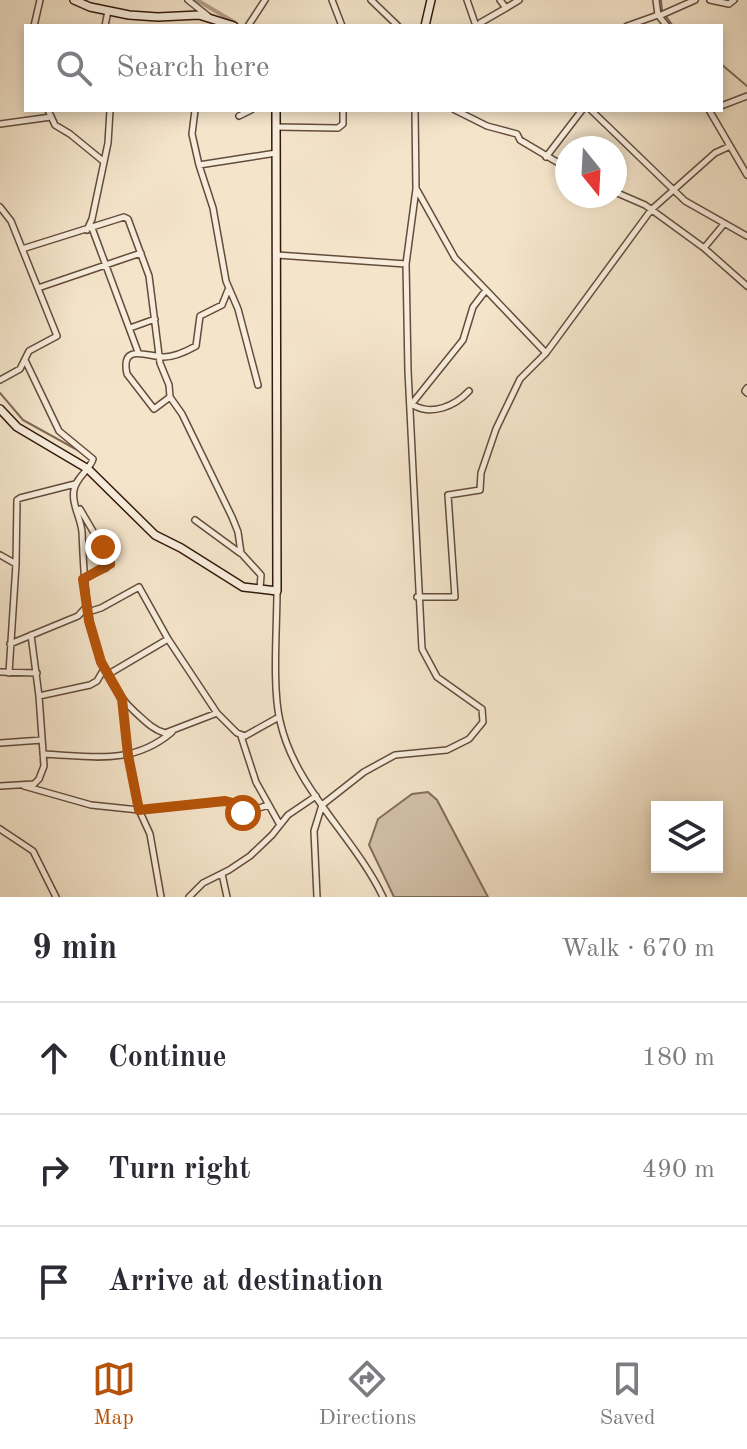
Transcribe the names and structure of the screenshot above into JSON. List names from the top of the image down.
{
  "north": "bottom",
  "page": {
    "search": "Search here",
    "heading": ["9 min", "Walk · 670 m"],
    "list": [
      ["Continue", "180 m"],
      ["Turn right", "490 m"],
      "Arrive at destination"
    ],
    "nav": ["Map", "Directions", "Saved"]
  }
}
